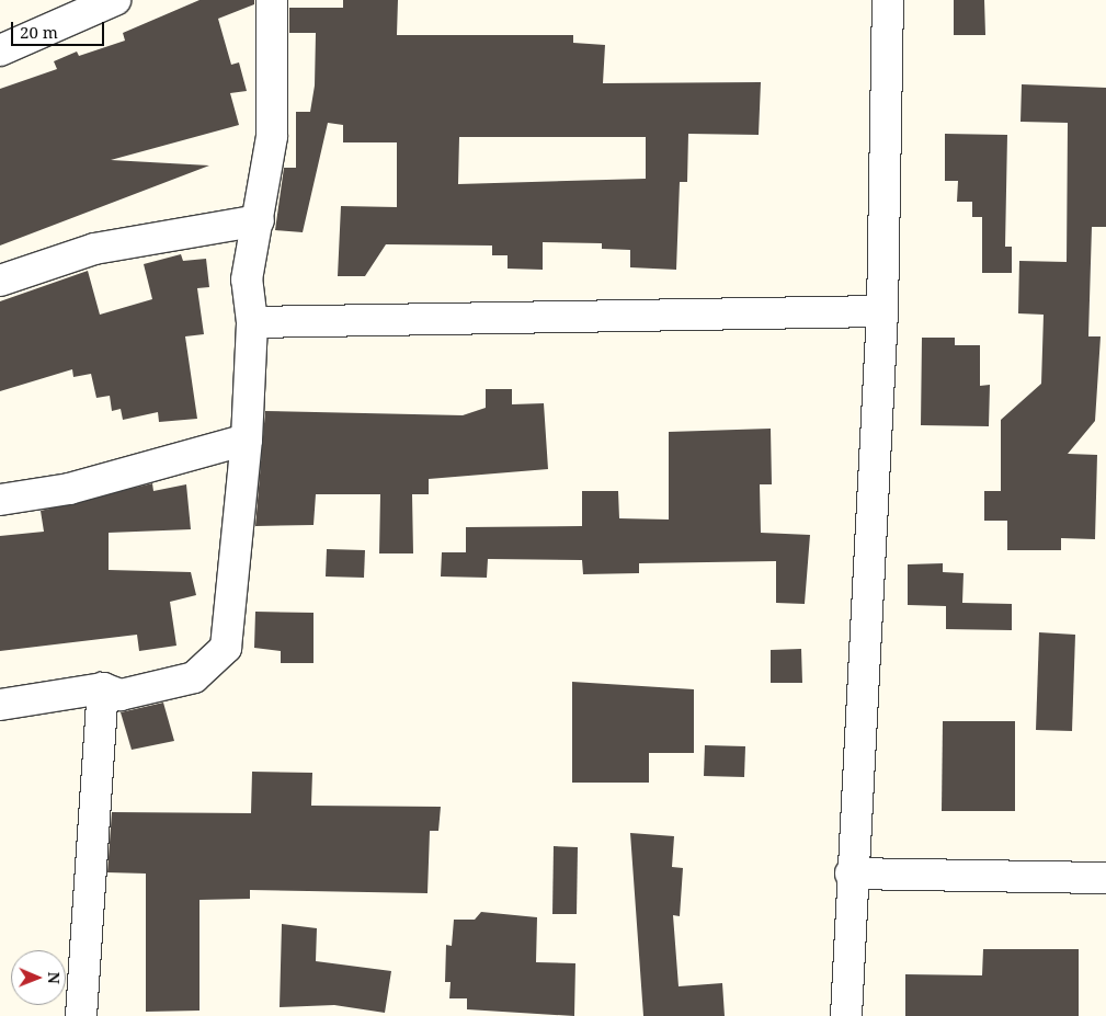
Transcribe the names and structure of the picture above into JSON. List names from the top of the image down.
{
  "scale_bar": "20 m",
  "north": "right"
}
